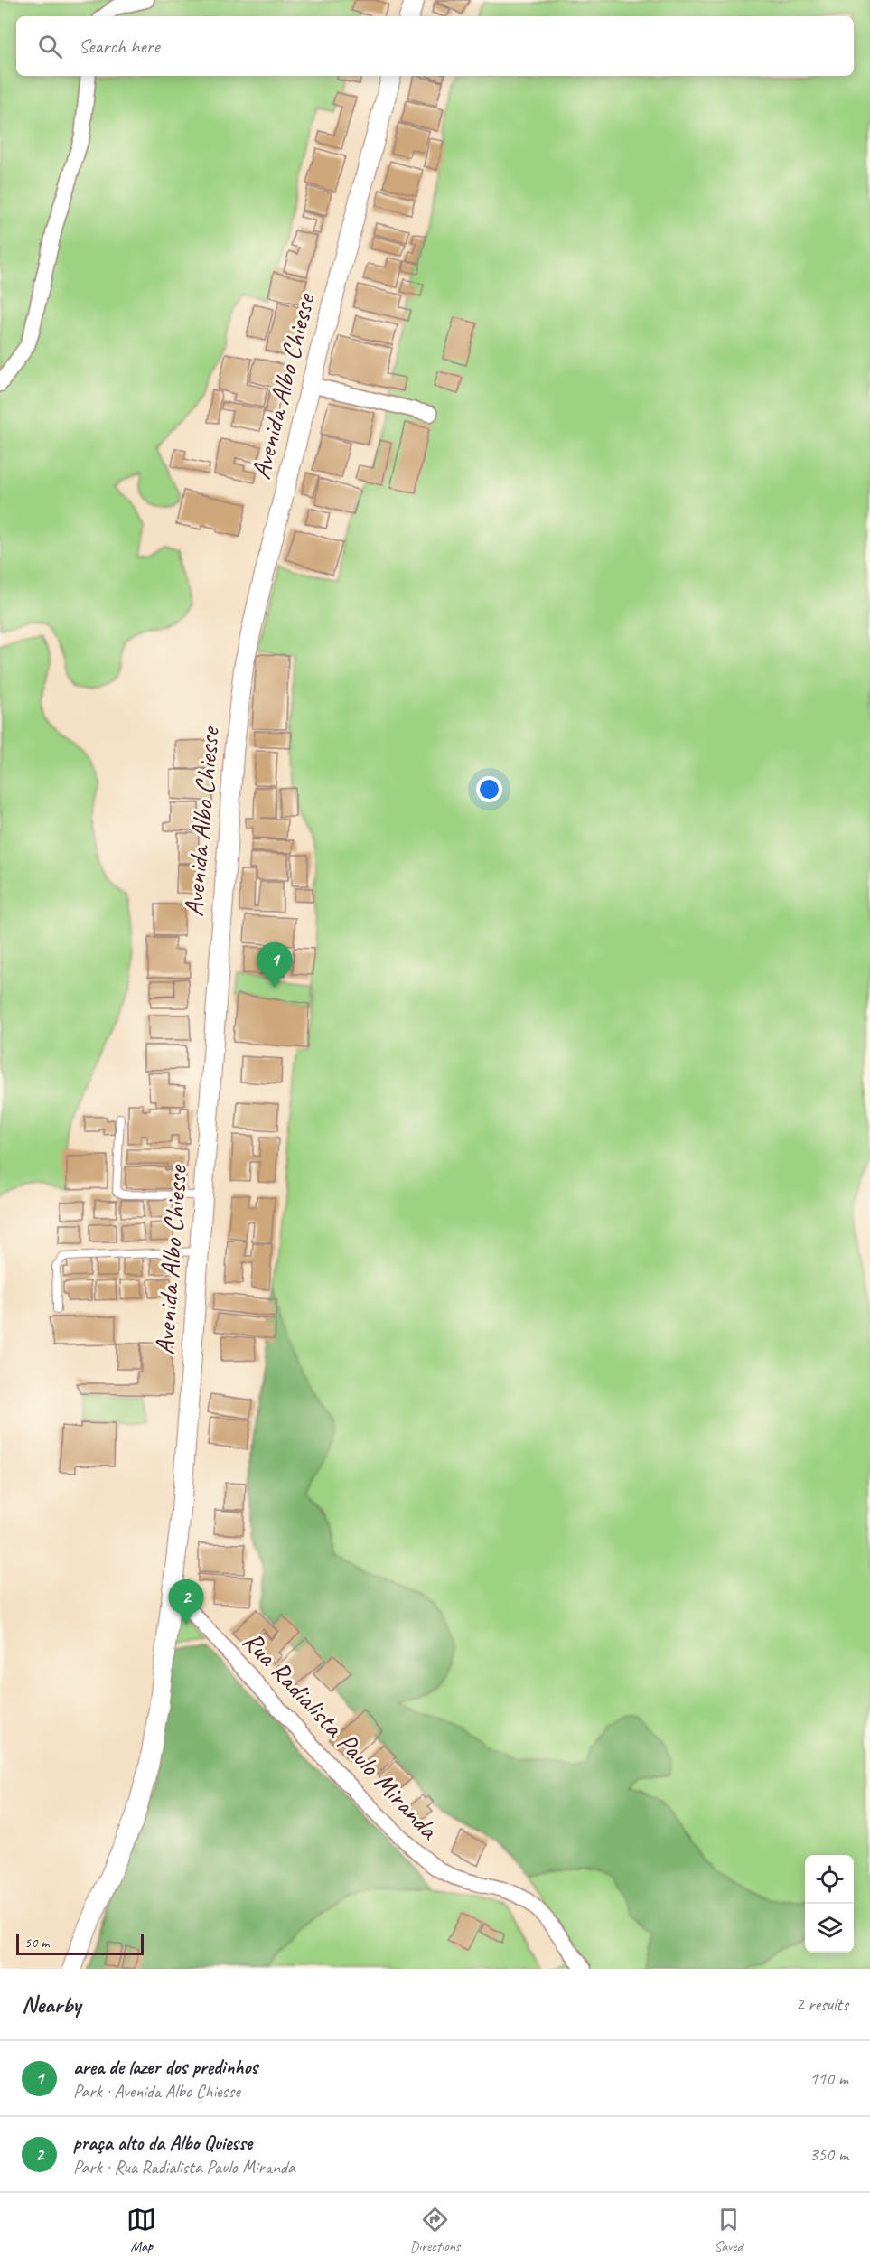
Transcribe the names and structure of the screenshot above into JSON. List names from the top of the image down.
{
  "streets": {
    "street": ["Avenida Albo Chiesse", "Rua Radialista Paulo Miranda"]
  },
  "crossings": [
    ["Avenida Albo Chiesse", "Rua Radialista Paulo Miranda"]
  ],
  "scale_bar": "50 m",
  "page": {
    "search": "Search here",
    "pins": ["1", "2"],
    "scale": "50 m",
    "heading": ["Nearby", "2 results"],
    "list": [
      {
        "mark": "1",
        "name": "area de lazer dos predinhos",
        "note": "Park · Avenida Albo Chiesse",
        "value": "110 m"
      },
      {
        "mark": "2",
        "name": "praça alto da Albo Quiesse",
        "note": "Park · Rua Radialista Paulo Miranda",
        "value": "350 m"
      }
    ],
    "nav": ["Map", "Directions", "Saved"]
  }
}
